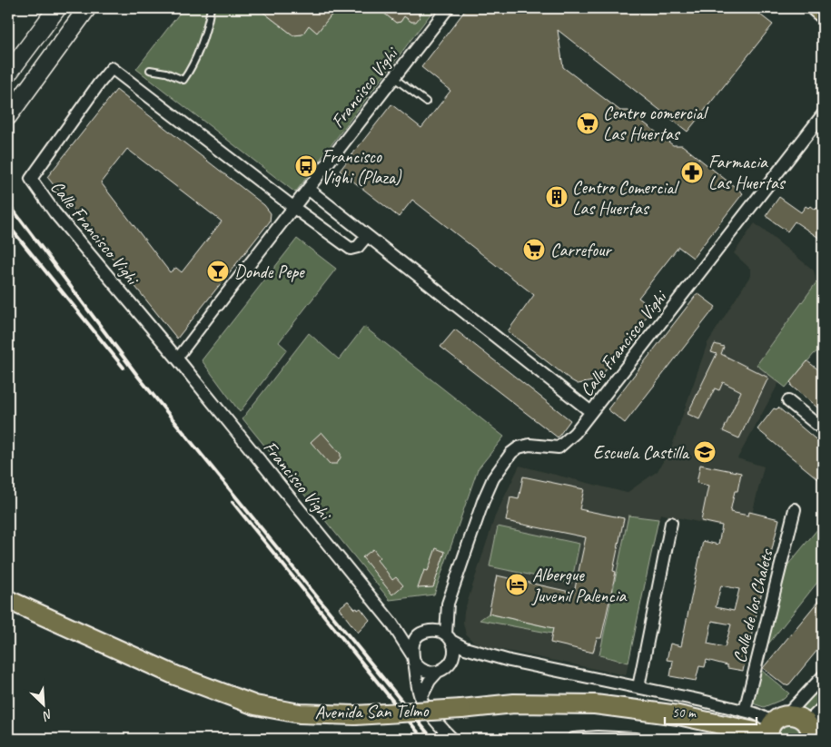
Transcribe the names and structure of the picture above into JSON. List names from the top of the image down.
{
  "streets": {
    "main road": ["Avenida San Telmo"],
    "street": ["Francisco Vighi", "Calle Francisco Vighi", "Calle de los Chalets"]
  },
  "crossings": [
    ["Francisco Vighi", "Calle Francisco Vighi"]
  ],
  "places": {
    "supermarket": ["Centro comercial Las Huertas", "Carrefour"],
    "bus stop": ["Francisco Vighi (Plaza)"],
    "pharmacy": ["Farmacia Las Huertas"],
    "building": ["Centro Comercial Las Huertas"],
    "bar": ["Donde Pepe"],
    "school or university": ["Escuela Castilla"],
    "hotel": ["Albergue Juvenil Palencia"]
  },
  "scale_bar": "50 m",
  "north": "bottom right"
}
